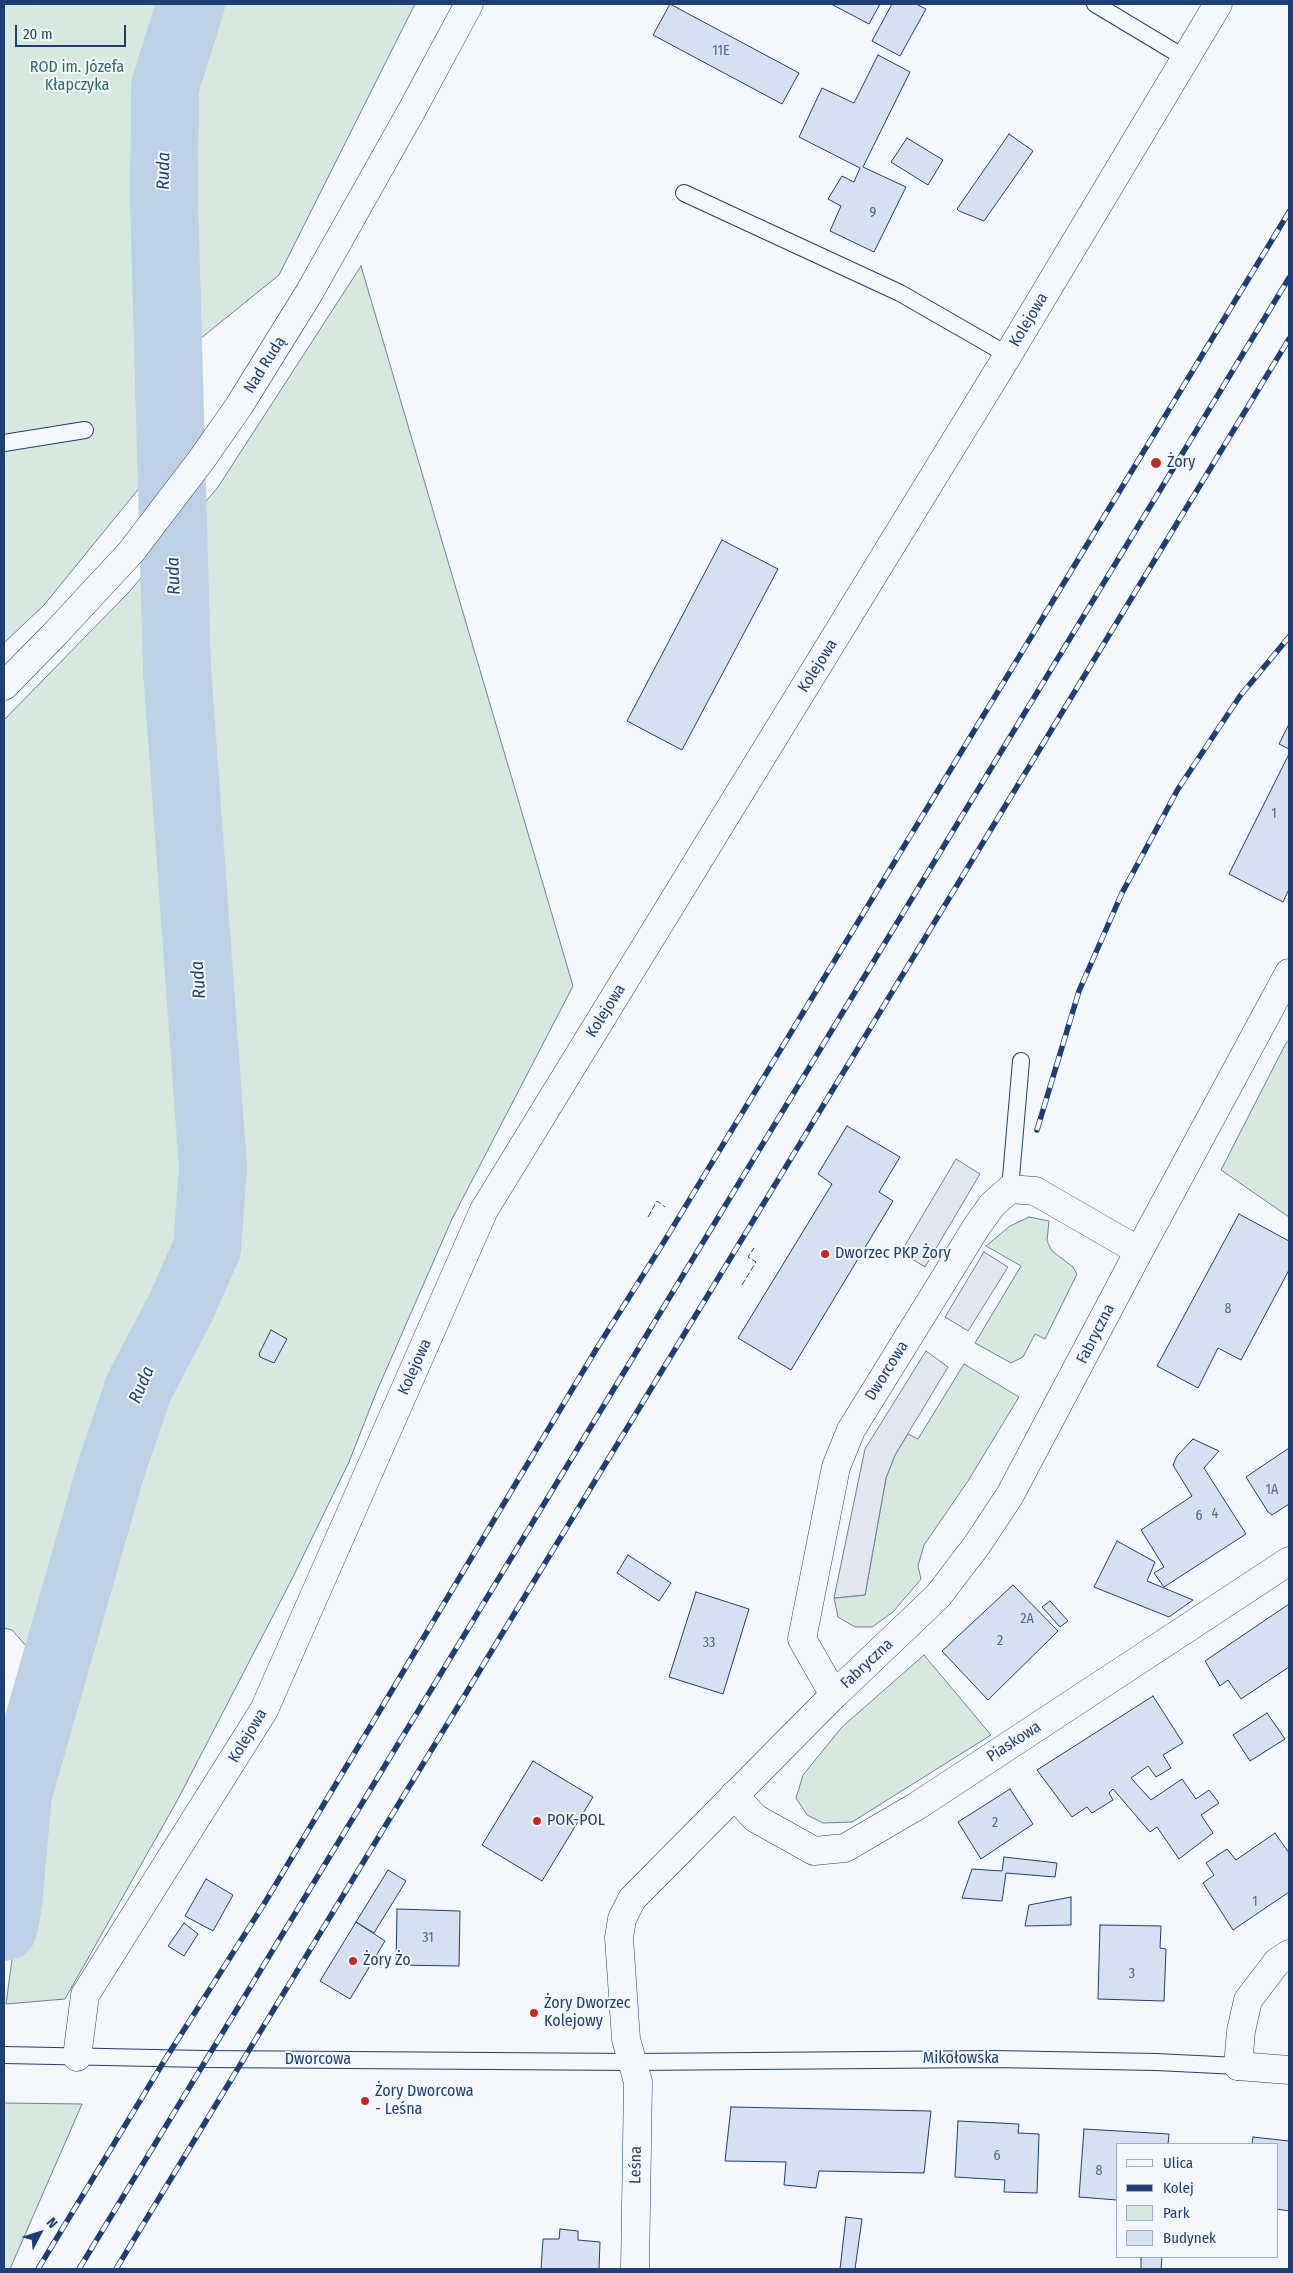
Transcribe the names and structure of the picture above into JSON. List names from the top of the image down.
{
  "streets": {
    "street": [
      "Kolejowa",
      "Nad Rudą",
      "Fabryczna",
      "Dworcowa",
      "Piaskowa",
      "Mikołowska",
      "Leśna"
    ]
  },
  "crossings": [
    ["Kolejowa", "Dworcowa"],
    ["Fabryczna", "Dworcowa"],
    ["Fabryczna", "Piaskowa"],
    ["Fabryczna", "Mikołowska"],
    ["Fabryczna", "Leśna"],
    ["Dworcowa", "Mikołowska"],
    ["Dworcowa", "Leśna"],
    ["Mikołowska", "Leśna"]
  ],
  "water": ["Ruda"],
  "parks": ["ROD im. Józefa Kłapczyka"],
  "places": [
    "Żory",
    "Dworzec PKP Żory",
    "POK-POL",
    "Żory Żo",
    "Żory Dworzec Kolejowy",
    "Żory Dworcowa - Leśna"
  ],
  "house_numbers": [
    "11E",
    "9",
    "1",
    "8",
    "1A",
    "4",
    "6",
    "2A",
    "2",
    "33",
    "2",
    "1",
    "31",
    "3",
    "6",
    "8"
  ],
  "legend": [
    "Ulica",
    "Kolej",
    "Park",
    "Budynek"
  ],
  "scale_bar": "20 m",
  "north": "top right"
}
